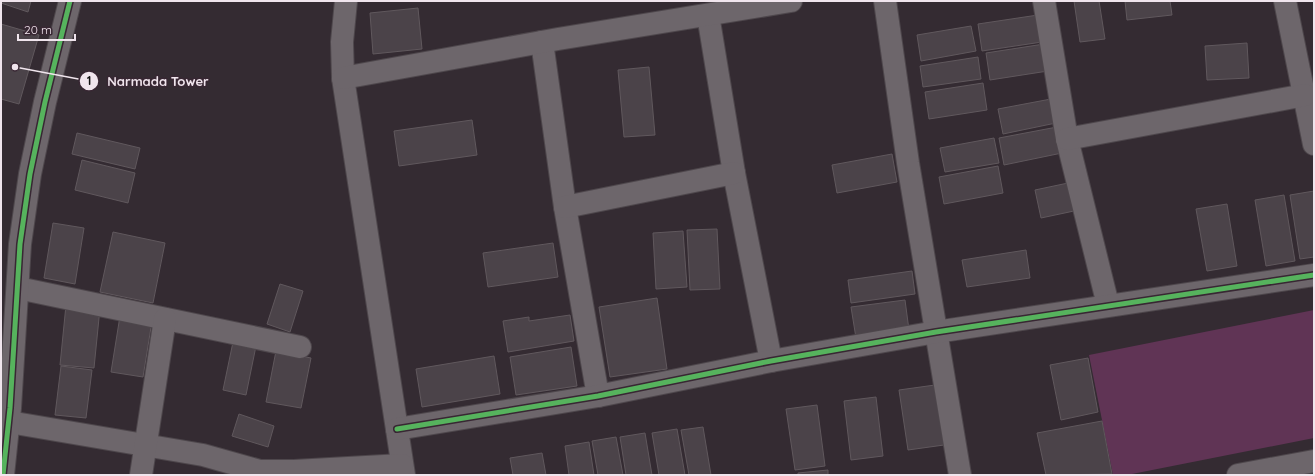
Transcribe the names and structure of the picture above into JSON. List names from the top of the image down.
{
  "places": ["Narmada Tower"],
  "scale_bar": "20 m"
}
